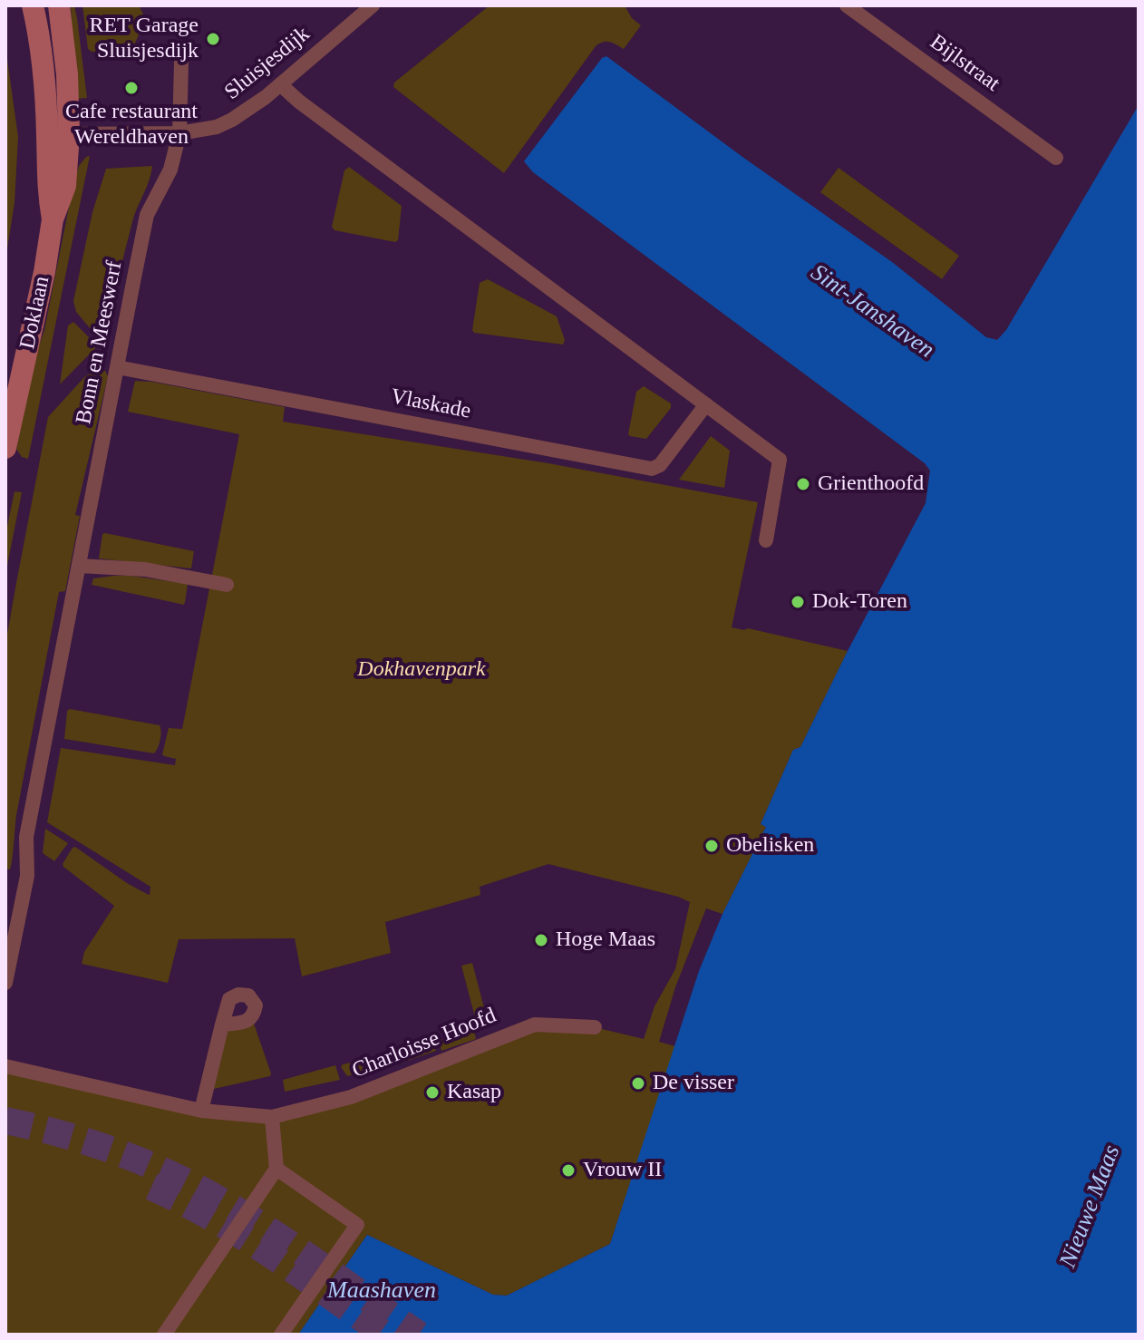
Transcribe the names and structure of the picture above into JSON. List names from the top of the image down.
{
  "streets": {
    "main road": ["Doklaan"],
    "street": [
      "Sluisjesdijk",
      "Bijlstraat",
      "Bonn en Meeswerf",
      "Vlaskade",
      "Charloisse Hoofd"
    ]
  },
  "crossings": [
    ["Sluisjesdijk", "Doklaan"],
    ["Sluisjesdijk", "Bonn en Meeswerf"],
    ["Bonn en Meeswerf", "Vlaskade"]
  ],
  "water": ["Sint-Janshaven", "Nieuwe Maas", "Maashaven"],
  "parks": ["Dokhavenpark"],
  "places": [
    "RET Garage Sluisjesdijk",
    "Cafe restaurant Wereldhaven",
    "Grienthoofd",
    "Dok-Toren",
    "Obelisken",
    "Hoge Maas",
    "De visser",
    "Kasap",
    "Vrouw II"
  ]
}
